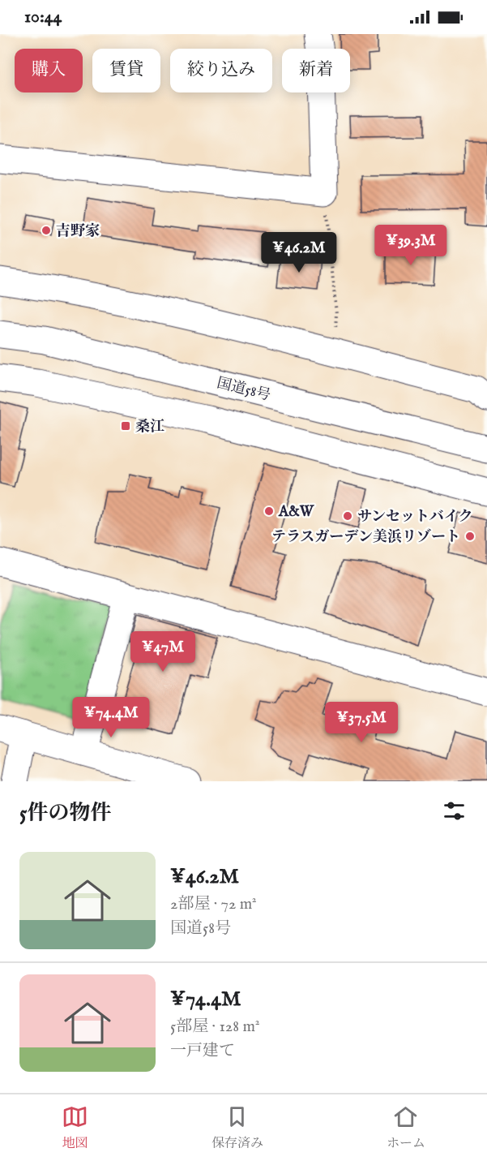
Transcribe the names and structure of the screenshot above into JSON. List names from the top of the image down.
{
  "streets": {
    "main road": ["国道58号"]
  },
  "places": {
    "other": [
      "吉野家",
      "A&W",
      "サンセットバイク",
      "テラスガーデン美浜リゾート"
    ],
    "transit": ["桑江"]
  },
  "page": {
    "status": "10:44",
    "chip": [
      "購入",
      "賃貸",
      "絞り込み",
      "新着"
    ],
    "price": [
      "¥39.3M",
      "¥46.2M",
      "¥47M",
      "¥74.4M",
      "¥37.5M"
    ],
    "heading": "5件の物件",
    "list": [
      {
        "name": "¥46.2M",
        "note": "2部屋 · 72 m² · 国道58号"
      },
      {
        "name": "¥74.4M",
        "note": "5部屋 · 128 m² · 一戸建て"
      }
    ],
    "tabs": ["地図", "保存済み", "ホーム"]
  }
}
